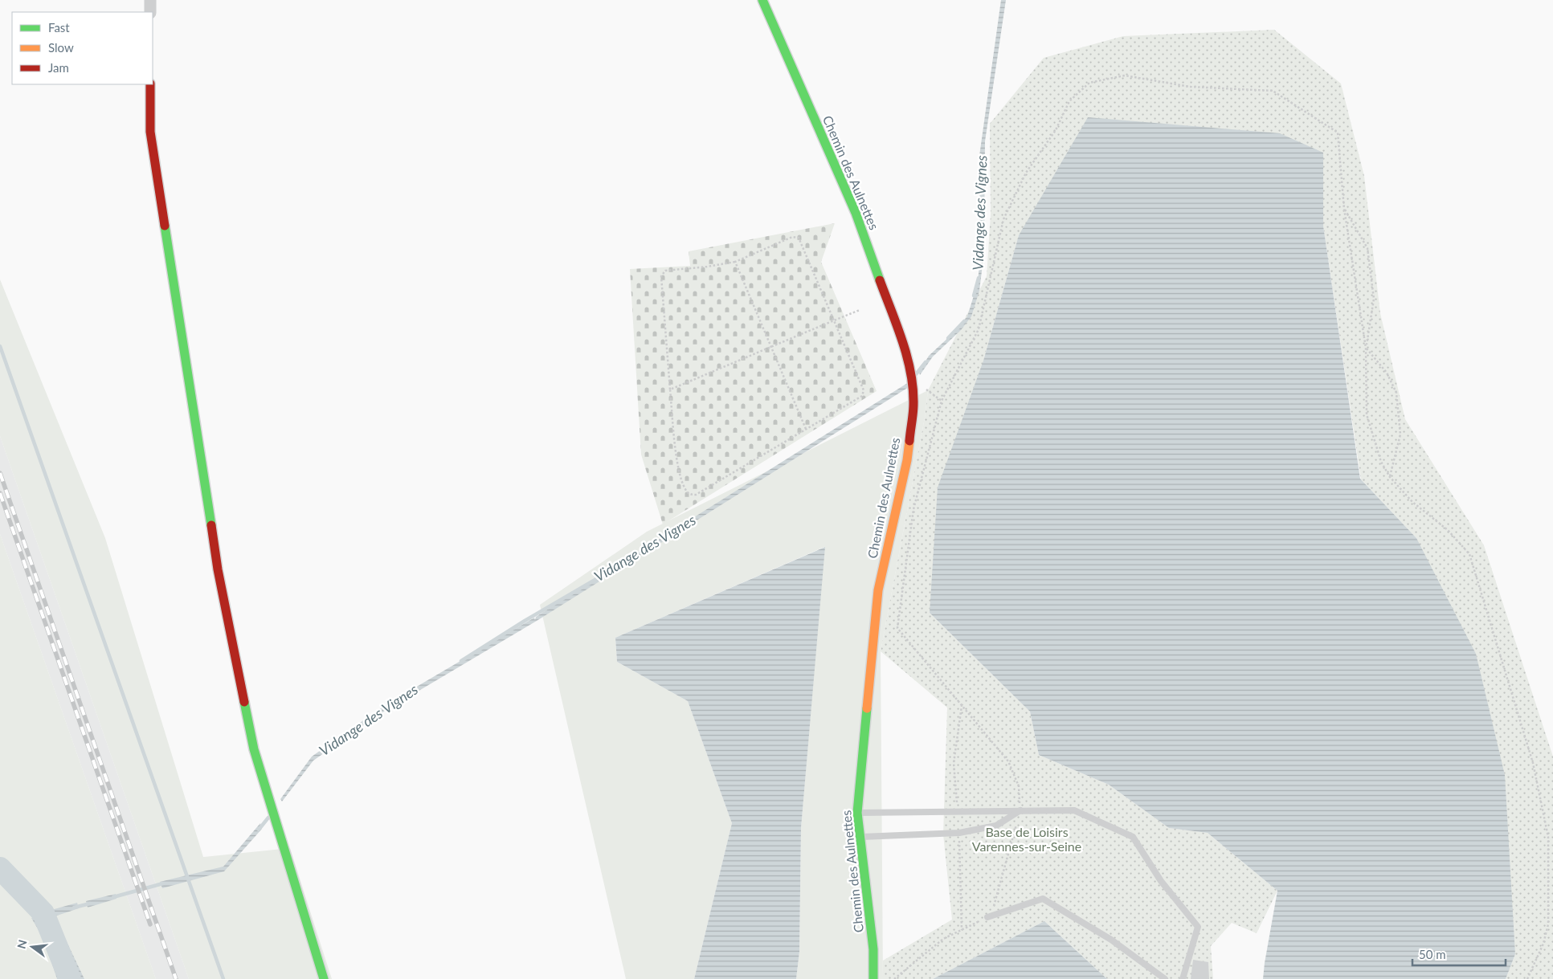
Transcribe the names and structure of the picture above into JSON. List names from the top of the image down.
{
  "streets": {
    "street": ["Chemin des Aulnettes"]
  },
  "water": ["Vidange des Vignes"],
  "parks": ["Base de Loisirs Varennes-sur-Seine"],
  "legend": ["Fast", "Slow", "Jam"],
  "scale_bar": "50 m",
  "north": "left"
}
